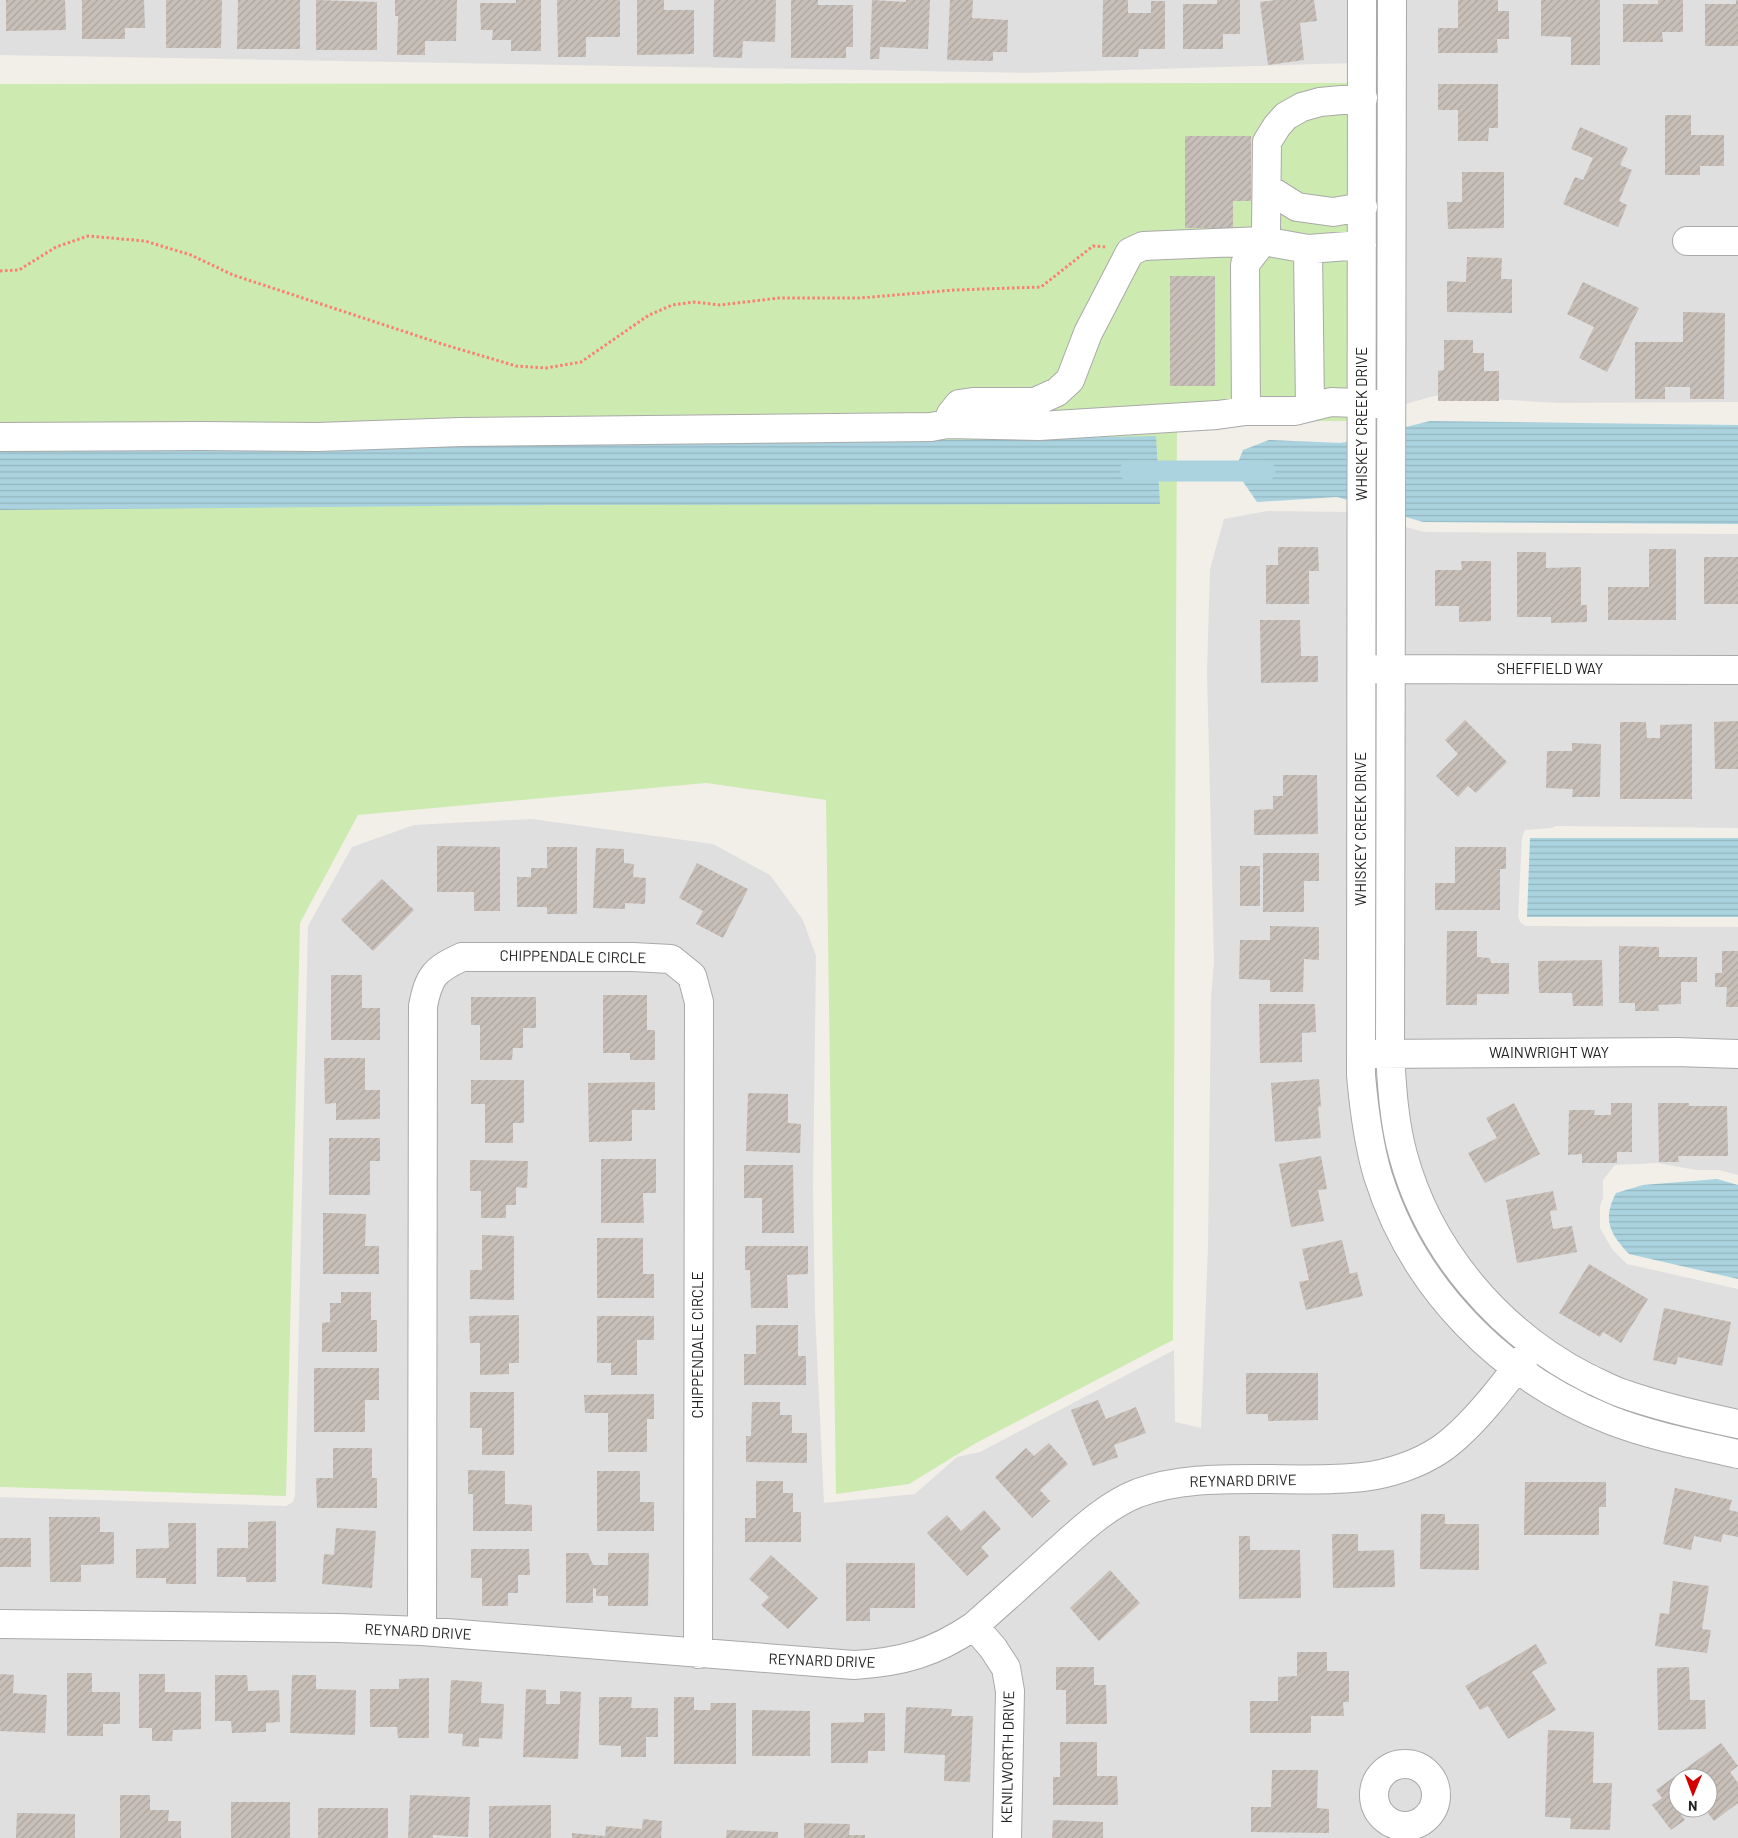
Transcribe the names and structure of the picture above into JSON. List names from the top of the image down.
{
  "streets": {
    "street": [
      "WHISKEY CREEK DRIVE",
      "SHEFFIELD WAY",
      "CHIPPENDALE CIRCLE",
      "WAINWRIGHT WAY",
      "REYNARD DRIVE",
      "KENILWORTH DRIVE"
    ]
  },
  "crossings": [
    ["WHISKEY CREEK DRIVE", "SHEFFIELD WAY"],
    ["WHISKEY CREEK DRIVE", "WAINWRIGHT WAY"],
    ["WHISKEY CREEK DRIVE", "REYNARD DRIVE"],
    ["CHIPPENDALE CIRCLE", "REYNARD DRIVE"],
    ["REYNARD DRIVE", "KENILWORTH DRIVE"]
  ],
  "north": "bottom"
}
